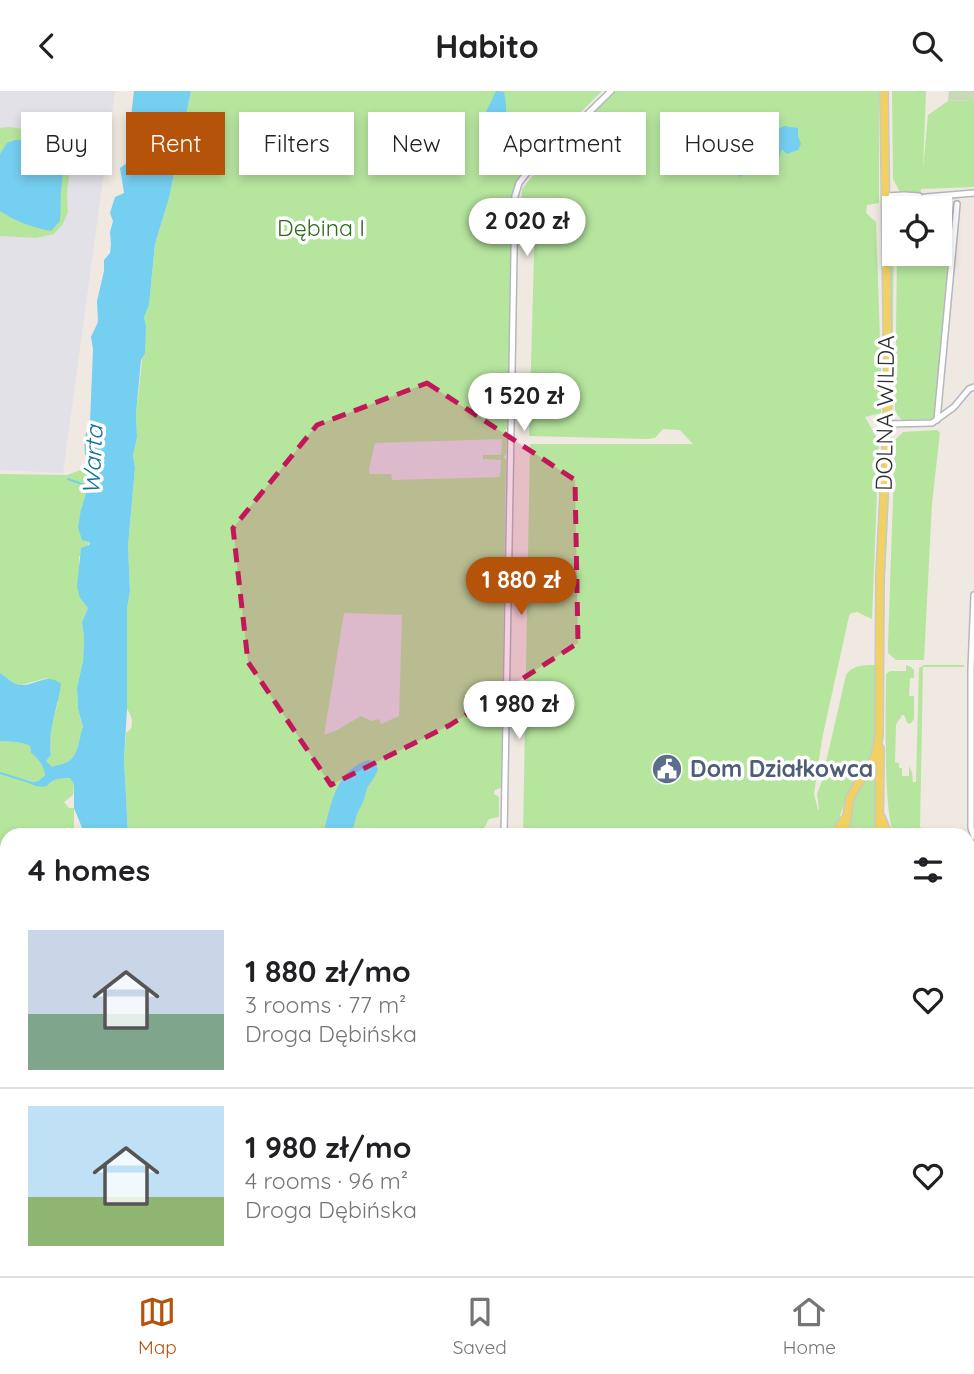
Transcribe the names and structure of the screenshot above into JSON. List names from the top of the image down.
{
  "streets": {
    "main road": ["DOLNA WILDA"]
  },
  "water": ["Warta"],
  "parks": ["Dębina I"],
  "places": {
    "public building": ["Dom Działkowca"]
  },
  "page": {
    "header": "Habito",
    "chip": [
      "Buy",
      "Rent",
      "Filters",
      "New",
      "Apartment",
      "House"
    ],
    "price": [
      "2 020 zł",
      "1 520 zł",
      "1 880 zł",
      "1 980 zł"
    ],
    "heading": "4 homes",
    "list": [
      {
        "name": "1 880 zł/mo",
        "note": "3 rooms · 77 m² · Droga Dębińska"
      },
      {
        "name": "1 980 zł/mo",
        "note": "4 rooms · 96 m² · Droga Dębińska"
      }
    ],
    "tabs": ["Map", "Saved", "Home"]
  }
}
